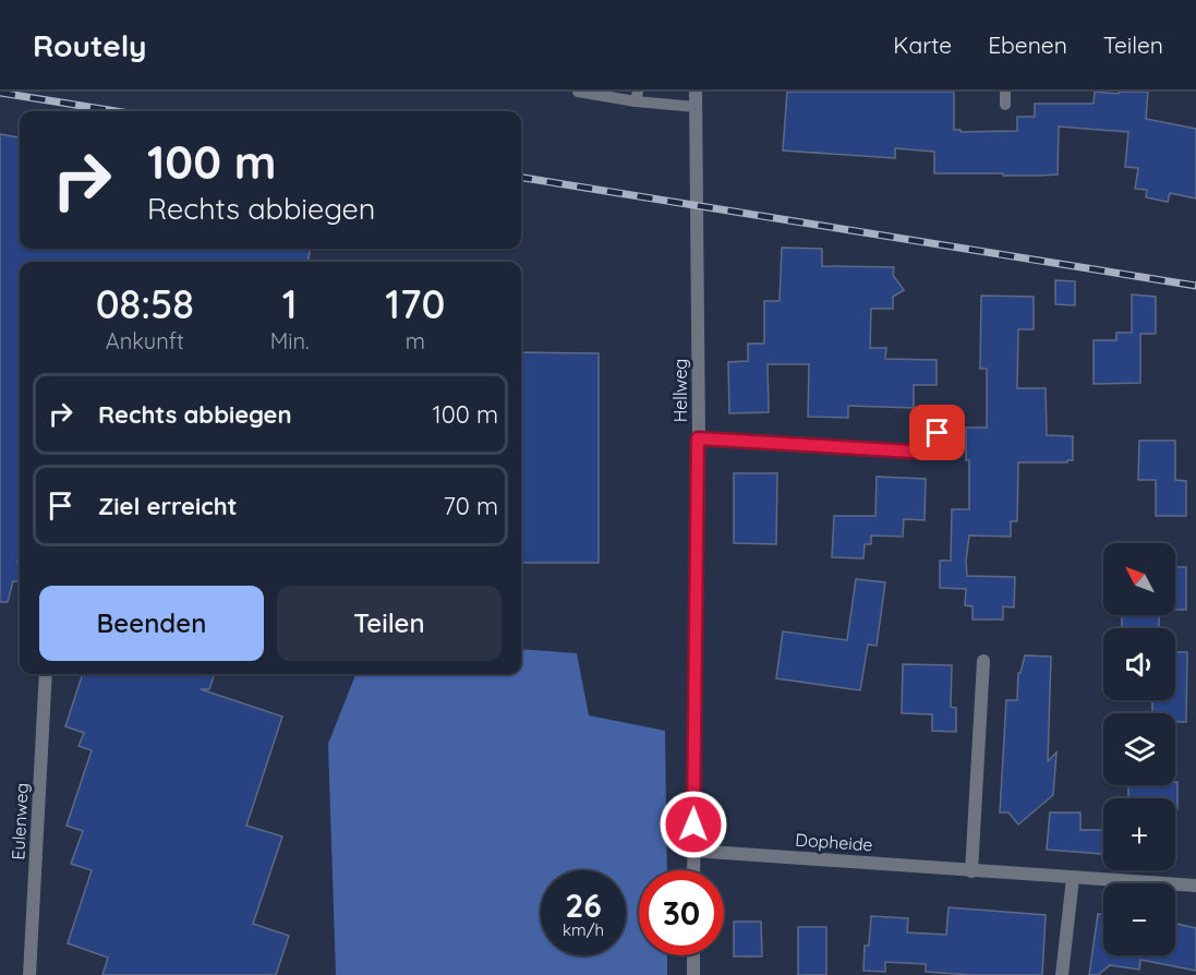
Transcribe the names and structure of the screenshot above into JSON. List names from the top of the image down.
{
  "streets": {
    "street": ["Hellweg", "Eulenweg", "Dopheide"]
  },
  "crossings": [
    ["Hellweg", "Dopheide"]
  ],
  "north": "top left",
  "page": {
    "header": "Routely",
    "nav": ["Karte", "Ebenen", "Teilen"],
    "turn": ["100 m", "Rechts abbiegen"],
    "eta": [
      "08:58",
      "Ankunft",
      "1",
      "Min.",
      "170",
      "m"
    ],
    "list": [
      {
        "name": "Rechts abbiegen",
        "value": "100 m"
      },
      {
        "name": "Ziel erreicht",
        "value": "70 m"
      }
    ],
    "map_buttons": ["+", "−"],
    "buttons": ["Beenden", "Teilen"],
    "speed": "26 km/h",
    "limit": "30"
  }
}
